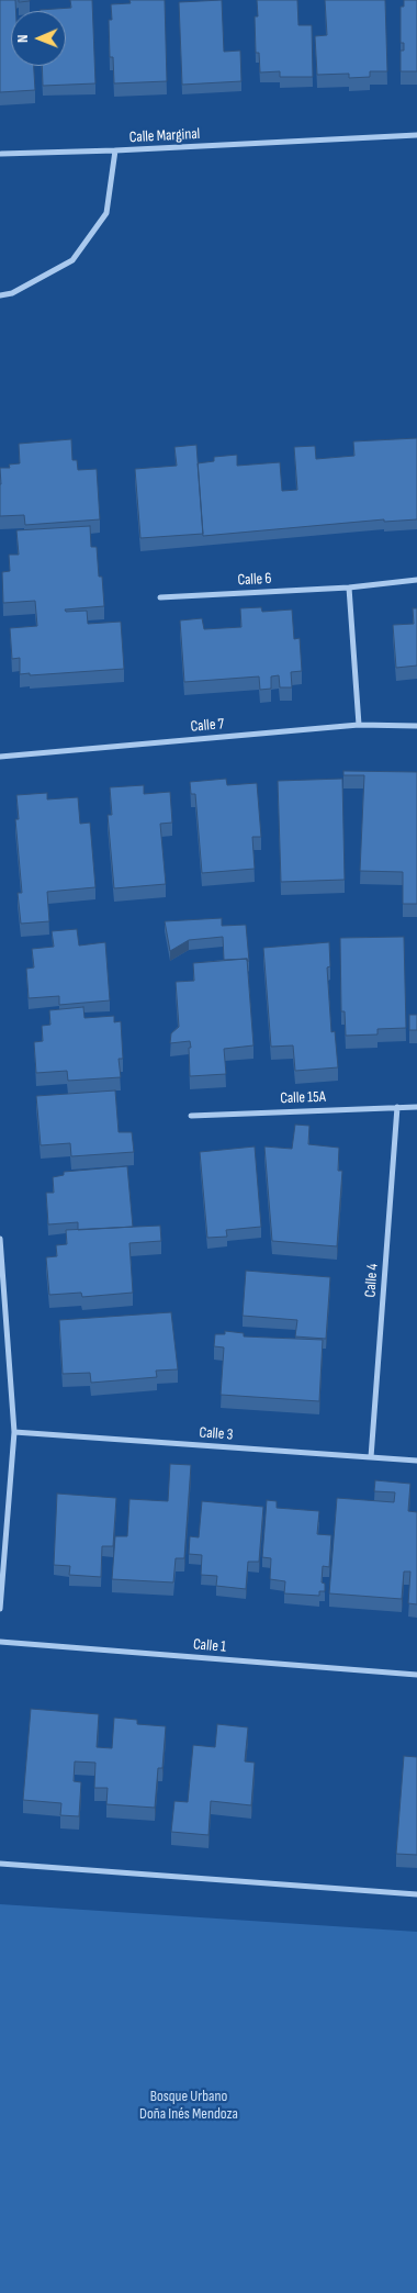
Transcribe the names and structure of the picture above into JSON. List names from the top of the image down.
{
  "streets": {
    "street": [
      "Calle Marginal",
      "Calle 6",
      "Calle 7",
      "Calle 15A",
      "Calle 4",
      "Calle 3",
      "Calle 1"
    ]
  },
  "crossings": [
    ["Calle 15A", "Calle 4"],
    ["Calle 4", "Calle 3"]
  ],
  "parks": ["Bosque Urbano Doña Inés Mendoza"],
  "north": "left"
}
